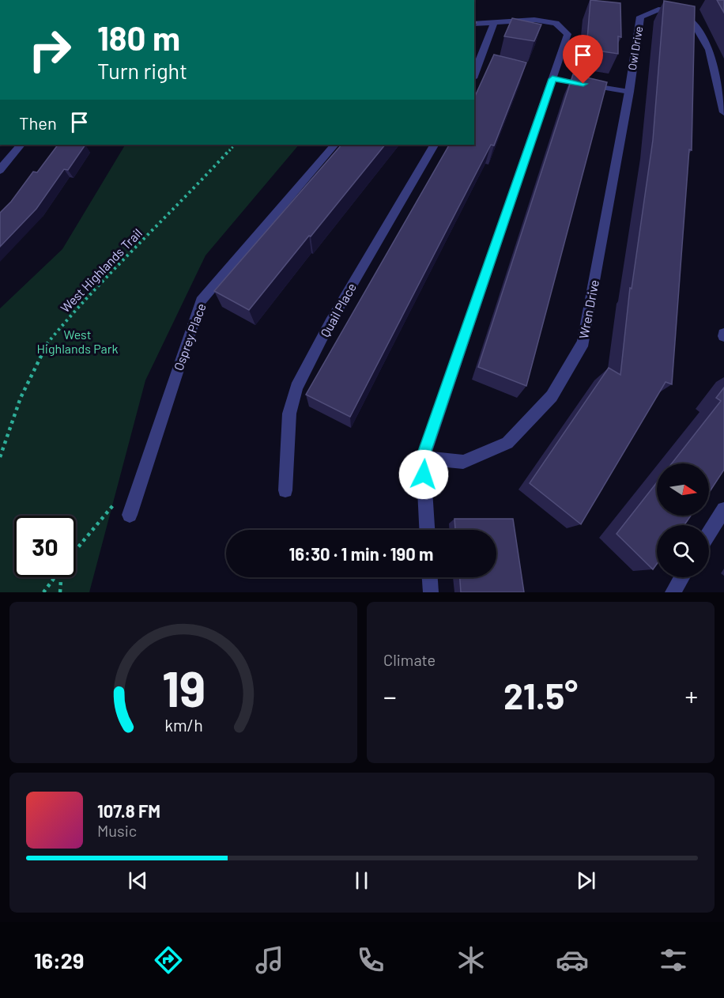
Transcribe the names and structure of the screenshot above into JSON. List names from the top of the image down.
{
  "streets": {
    "street": [
      "Owl Drive",
      "Wren Drive",
      "Quail Place",
      "Osprey Place"
    ],
    "path": ["West Highlands Trail"]
  },
  "crossings": [
    ["Owl Drive", "Wren Drive"]
  ],
  "parks": ["West Highlands Park"],
  "north": "right",
  "page": {
    "turn": ["180 m", "Turn right"],
    "then": "Then",
    "limit": "30",
    "trip": "16:30 · 1 min · 190 m",
    "tile": "Climate",
    "heat": ["−", "21.5°", "+"],
    "song": ["107.8 FM", "Music"],
    "tabs": "16:29",
    "gauge": ["19", "km/h"]
  }
}
